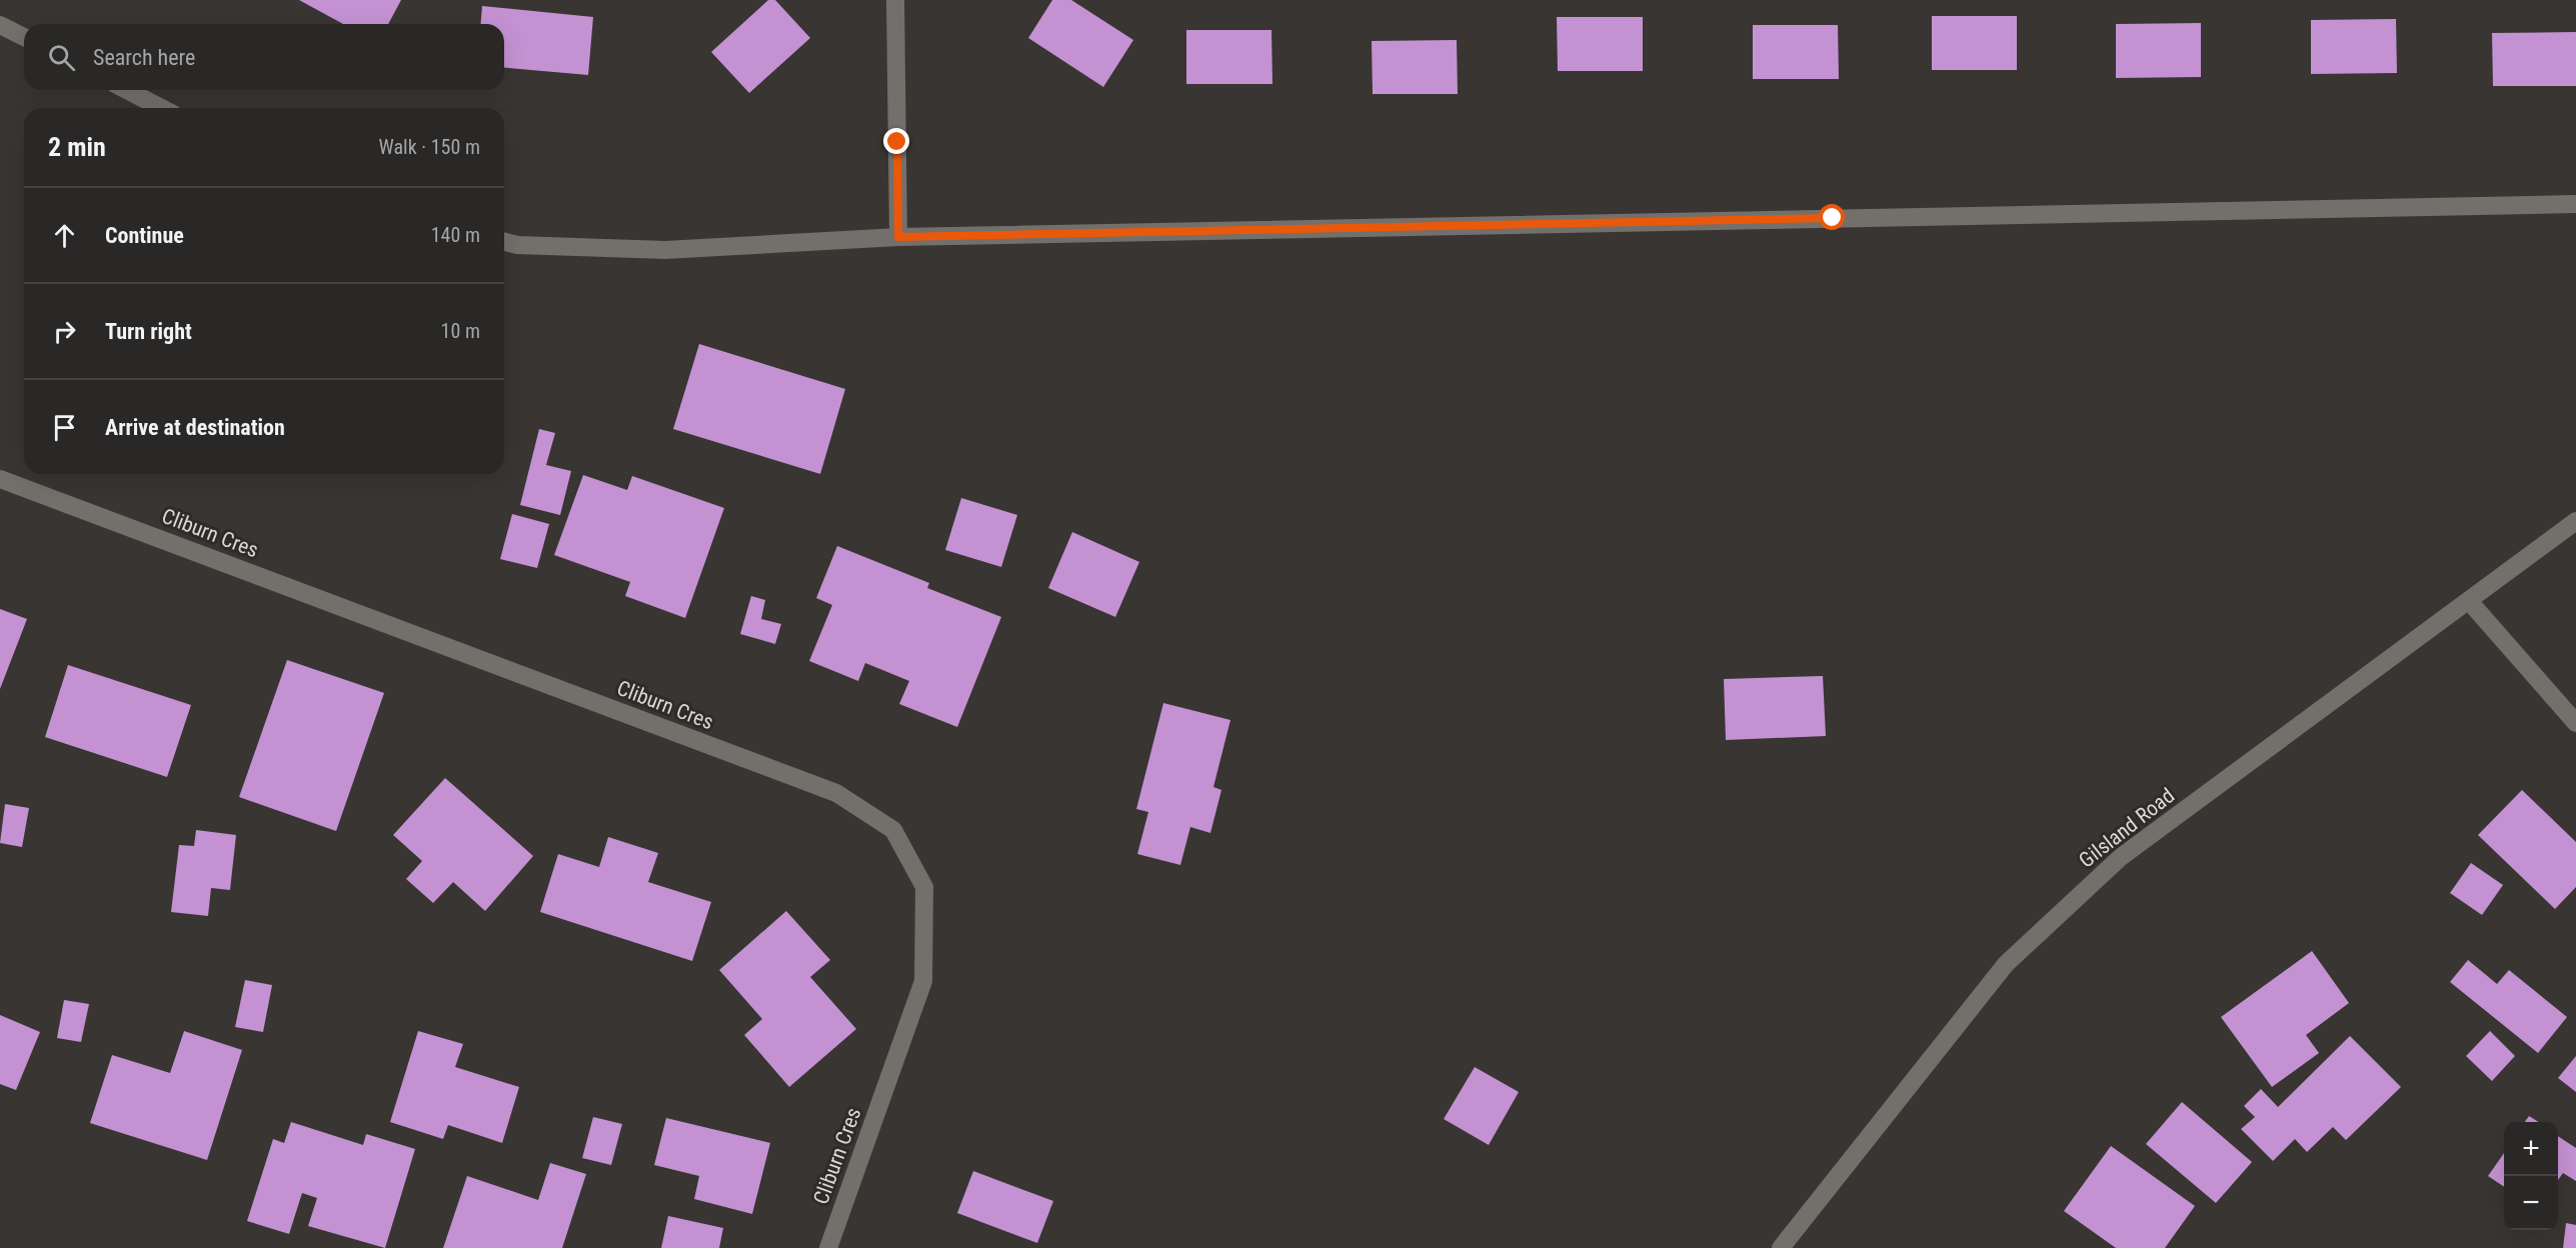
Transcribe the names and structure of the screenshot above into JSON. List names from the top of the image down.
{
  "streets": {
    "street": ["Cliburn Cres", "Gilsland Road"]
  },
  "page": {
    "search": "Search here",
    "heading": ["2 min", "Walk · 150 m"],
    "list": [
      ["Continue", "140 m"],
      ["Turn right", "10 m"],
      "Arrive at destination"
    ],
    "map_buttons": ["+", "−"]
  }
}
